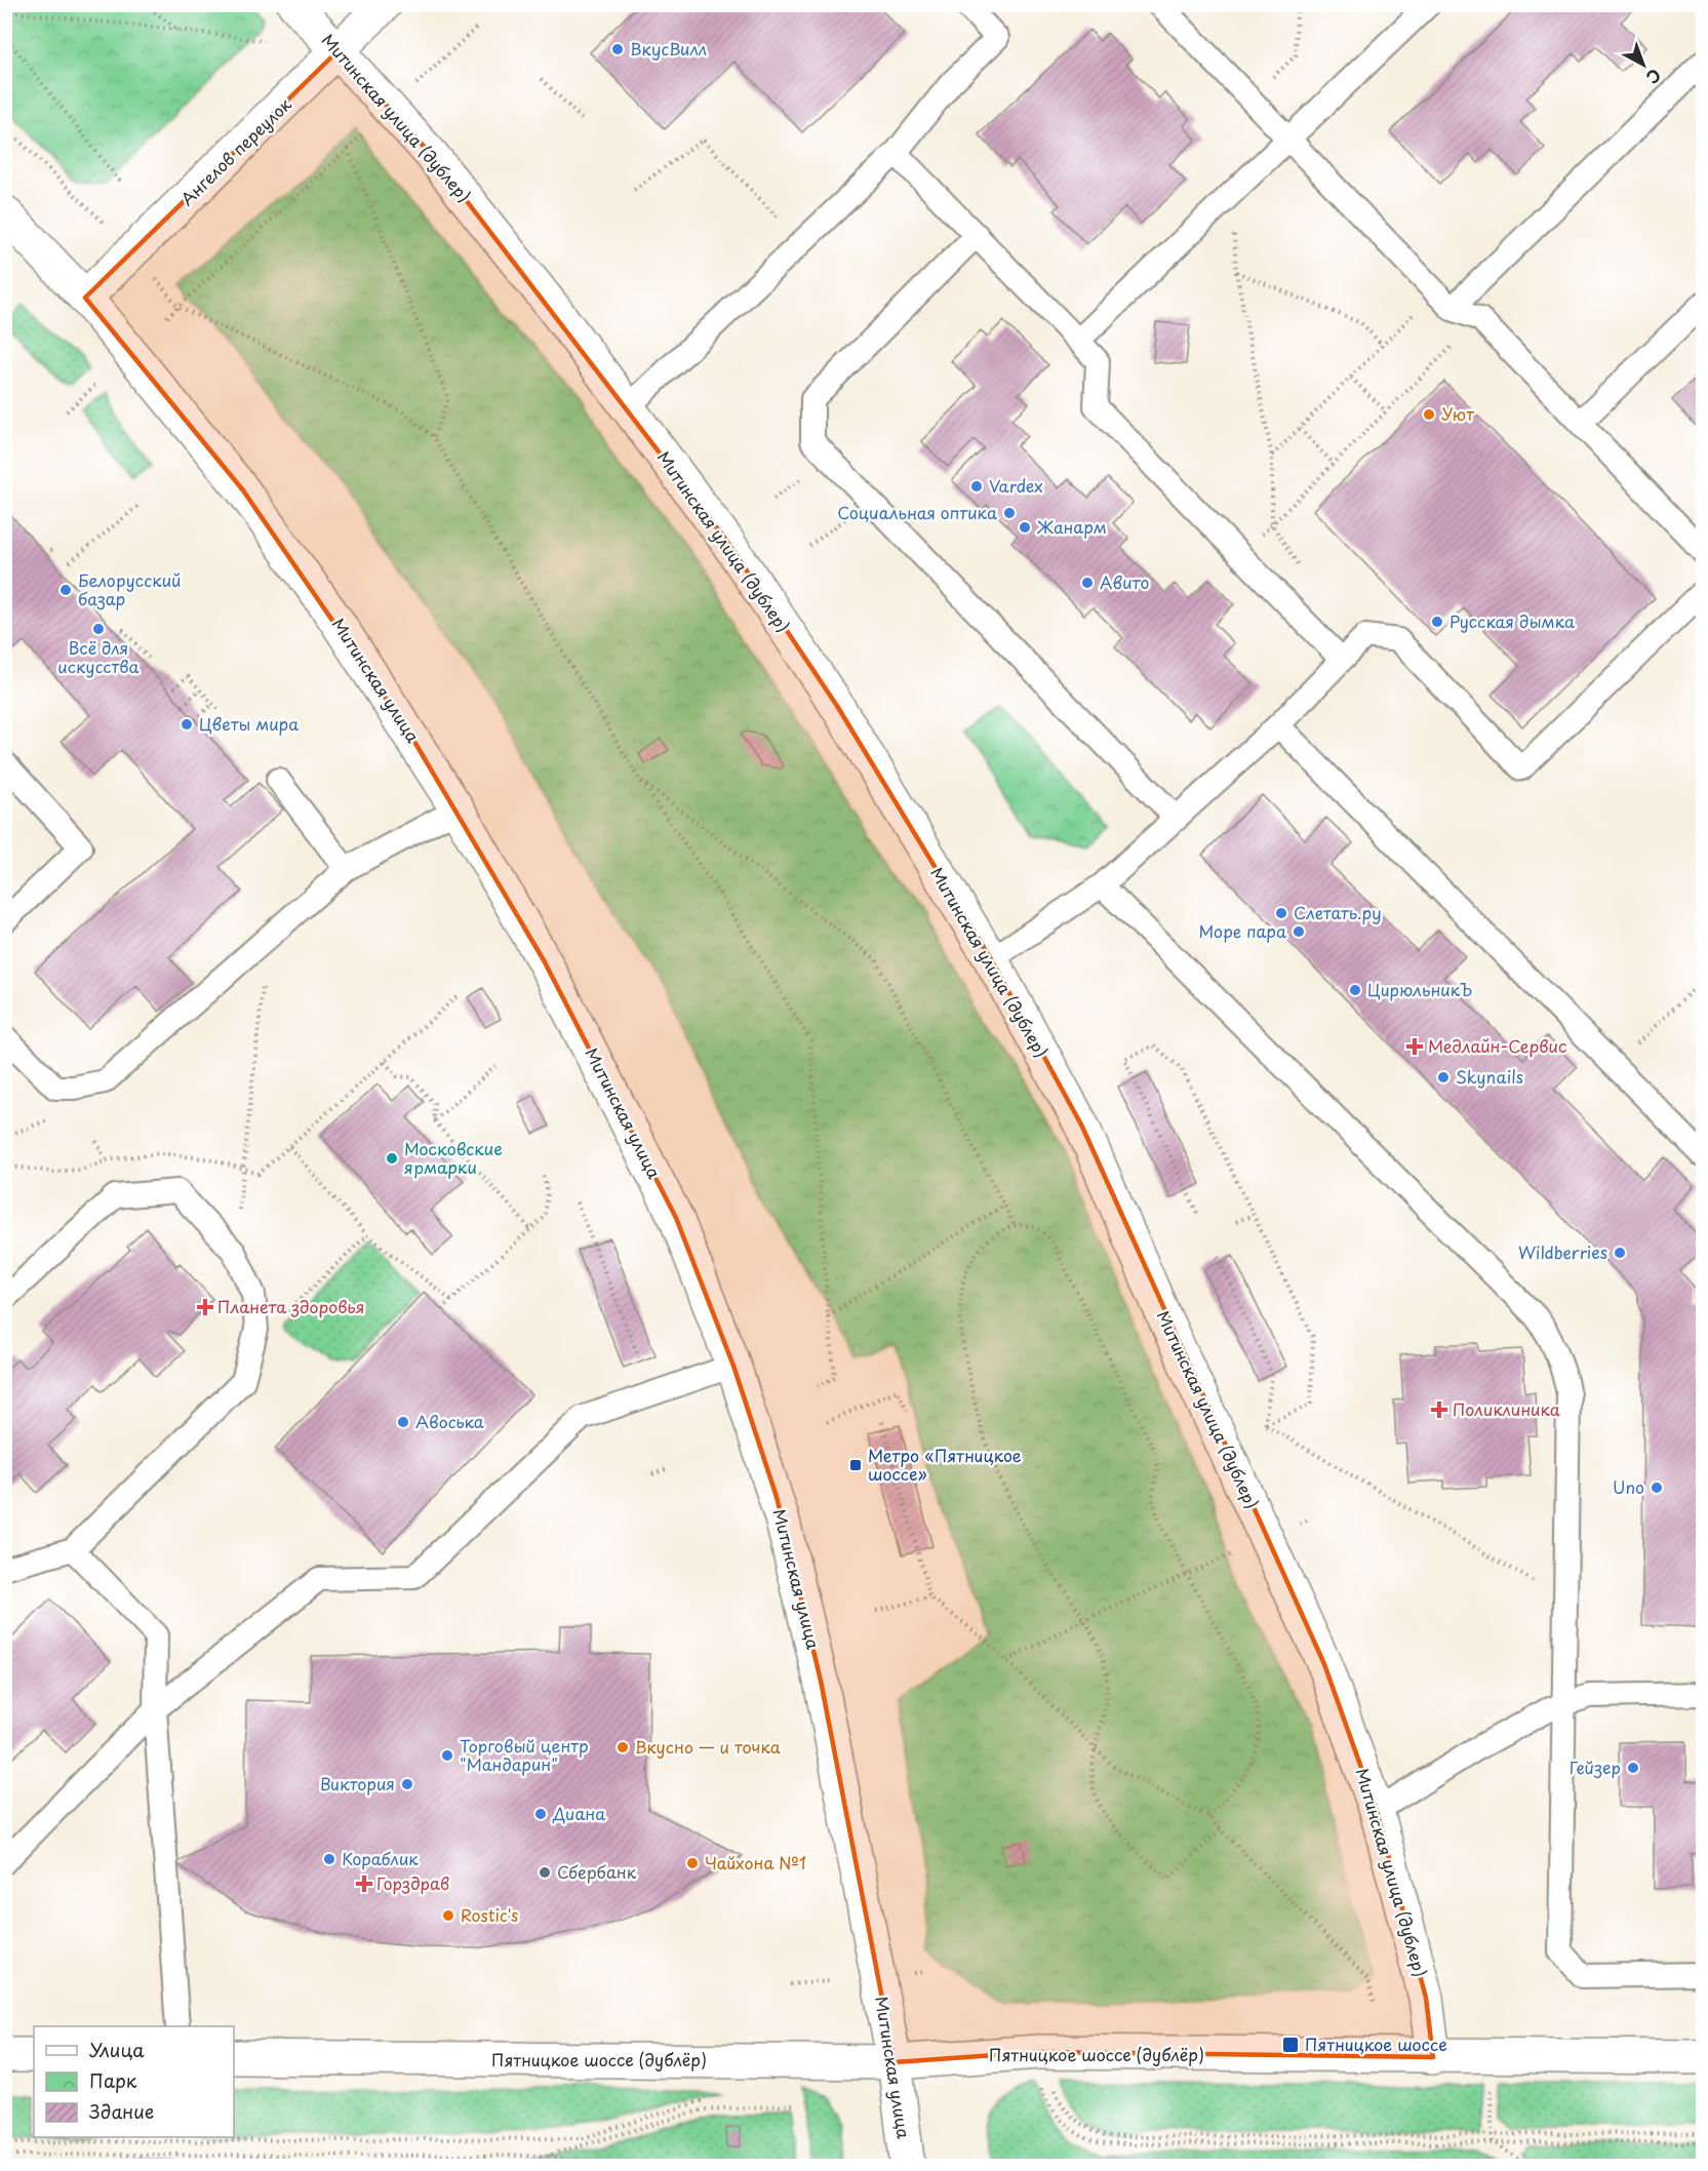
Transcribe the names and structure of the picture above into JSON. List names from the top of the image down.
{
  "streets": {
    "street": [
      "Митинская улица (дублер)",
      "Ангелов переулок",
      "Митинская улица",
      "Пятницкое шоссе (дублёр)"
    ]
  },
  "crossings": [
    ["Митинская улица (дублер)", "Ангелов переулок"],
    ["Митинская улица (дублер)", "Пятницкое шоссе (дублёр)"],
    ["Ангелов переулок", "Митинская улица"],
    ["Митинская улица", "Пятницкое шоссе (дублёр)"]
  ],
  "places": {
    "other": [
      "ВкусВилл",
      "Уют",
      "Vardex",
      "Социальная оптика",
      "Жанарм",
      "Авито",
      "Белорусский базар",
      "Русская дымка",
      "Всё для искусства",
      "Цветы мира",
      "Слетать.ру",
      "Море пара",
      "ЦирюльникЪ",
      "Skynails",
      "Московские ярмарки",
      "Wildberries",
      "Авоська",
      "Uno",
      "Вкусно — и точка",
      "Торговый центр \"Мандарин\"",
      "Гейзер",
      "Виктория",
      "Диана",
      "Кораблик",
      "Чайхона №1",
      "Сбербанк",
      "Rostic's"
    ],
    "health": [
      "Медлайн-Сервис",
      "Планета здоровья",
      "Поликлиника",
      "Горздрав"
    ],
    "transit": ["Метро «Пятницкое шоссе»", "Пятницкое шоссе"]
  },
  "legend": ["Улица", "Парк", "Здание"],
  "north": "bottom right"
}
